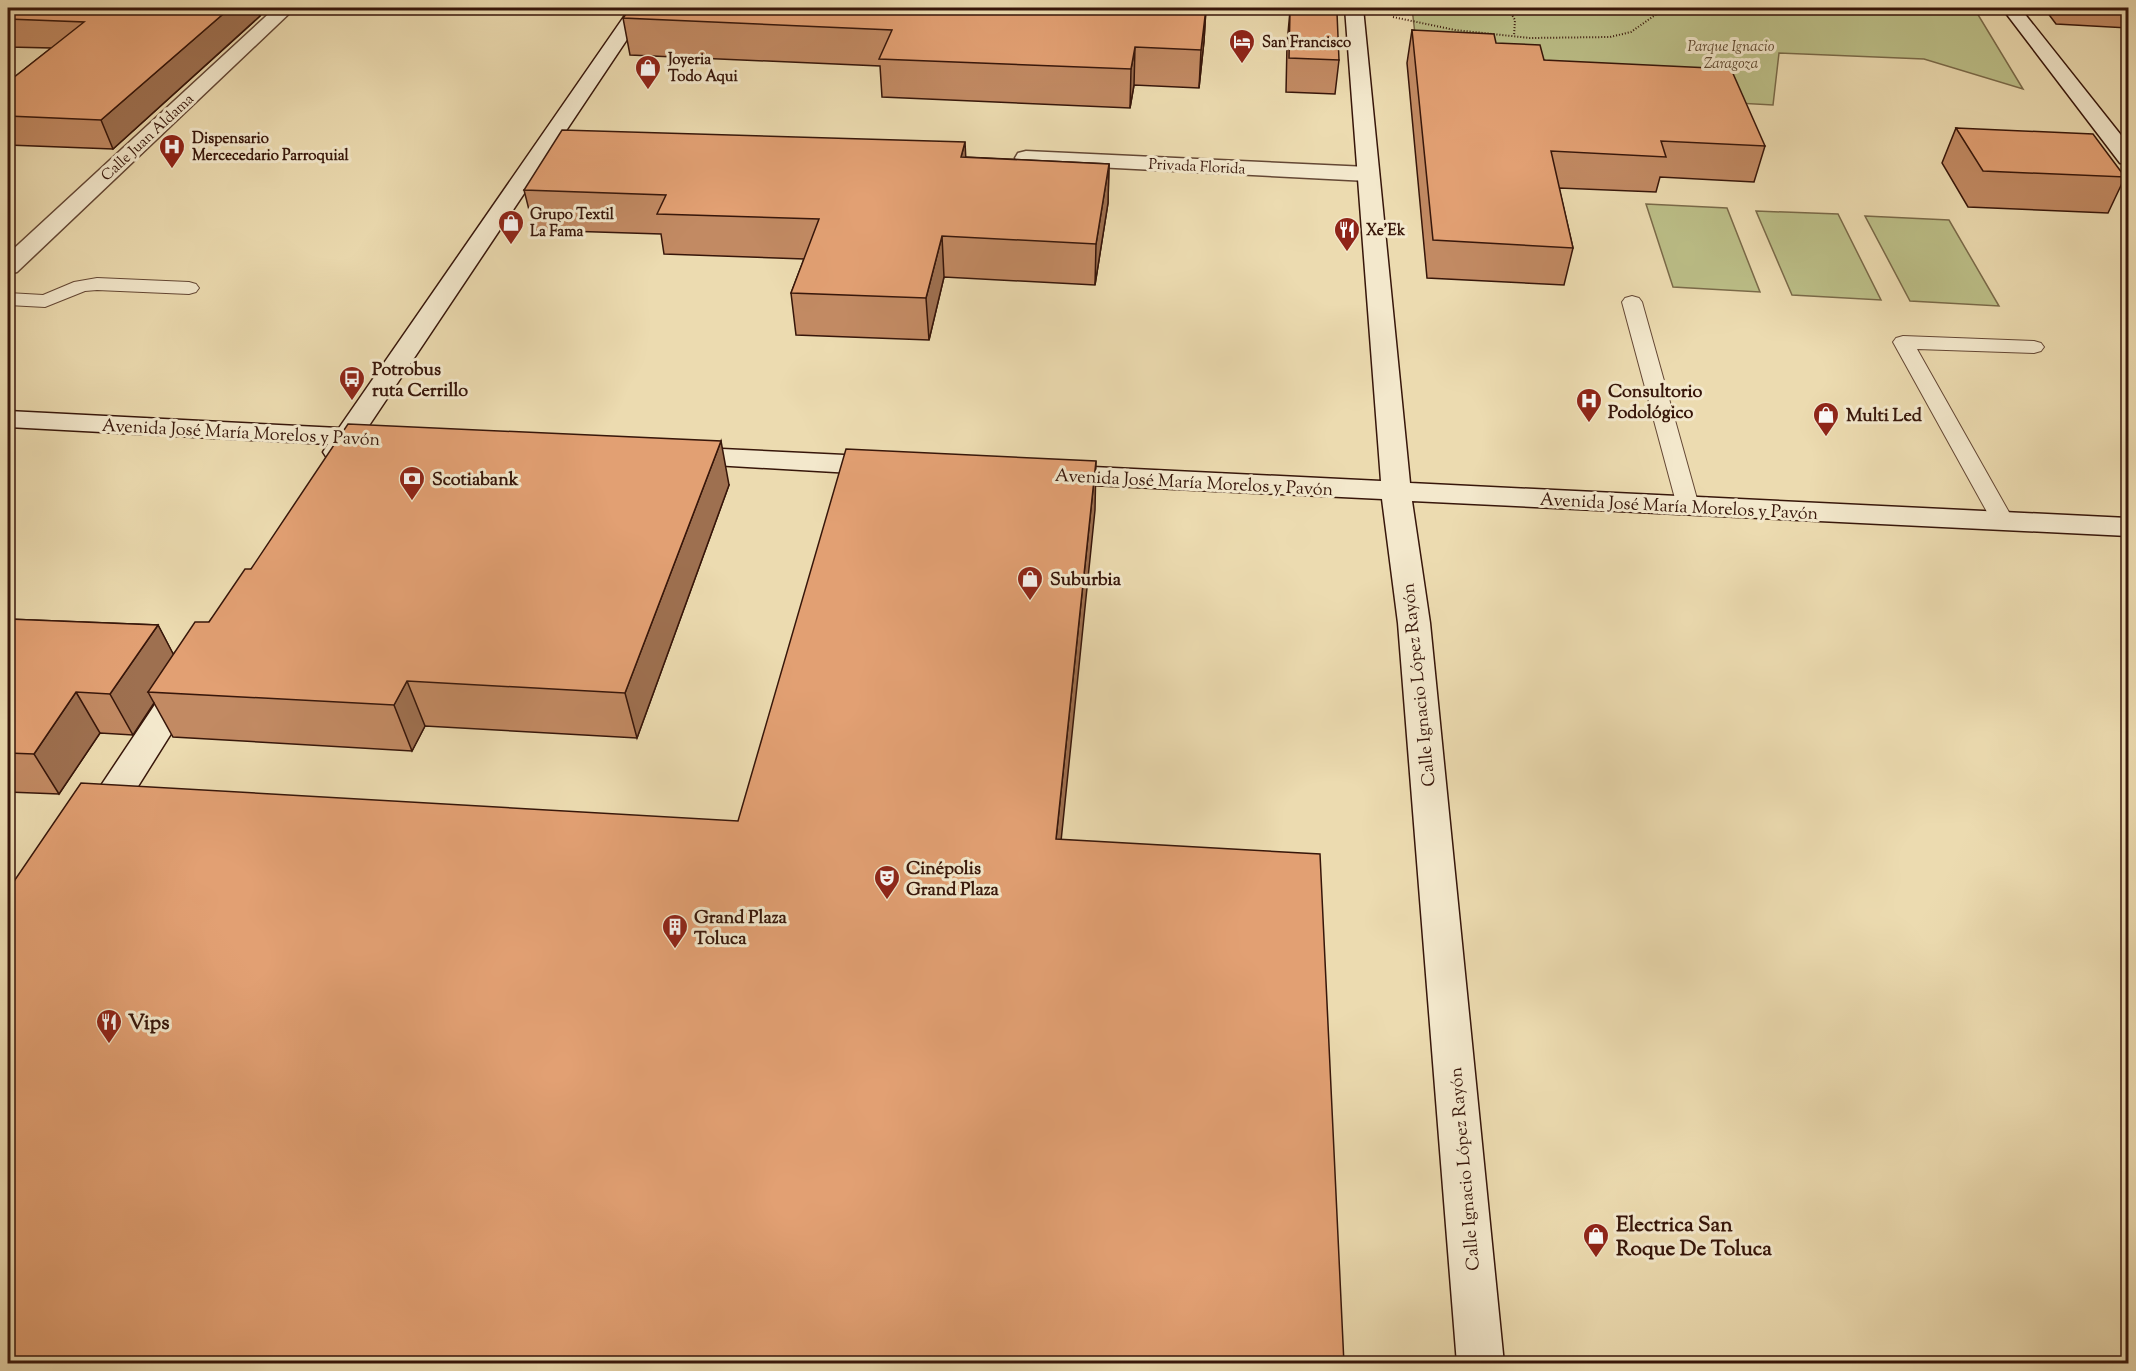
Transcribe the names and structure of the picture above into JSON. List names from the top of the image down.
{
  "streets": {
    "main road": [
      "Calle Juan Aldama",
      "Privada Florida",
      "Avenida José María Morelos y Pavón",
      "Calle Ignacio López Rayón"
    ]
  },
  "crossings": [
    ["Privada Florida", "Calle Ignacio López Rayón"],
    ["Avenida José María Morelos y Pavón", "Calle Ignacio López Rayón"]
  ],
  "parks": ["Parque Ignacio Zaragoza"],
  "places": {
    "hotel": ["San Francisco"],
    "shop": [
      "Joyeria Todo Aqui",
      "Grupo Textil La Fama",
      "Multi Led",
      "Suburbia",
      "Electrica San Roque De Toluca"
    ],
    "hospital": ["Dispensario Mercecedario Parroquial", "Consultorio Podológico"],
    "restaurant": ["Xe'Ek", "Vips"],
    "bus stop": ["Potrobus ruta Cerrillo"],
    "bank": ["Scotiabank"],
    "theatre": ["Cinépolis Grand Plaza"],
    "building": ["Grand Plaza Toluca"]
  }
}
